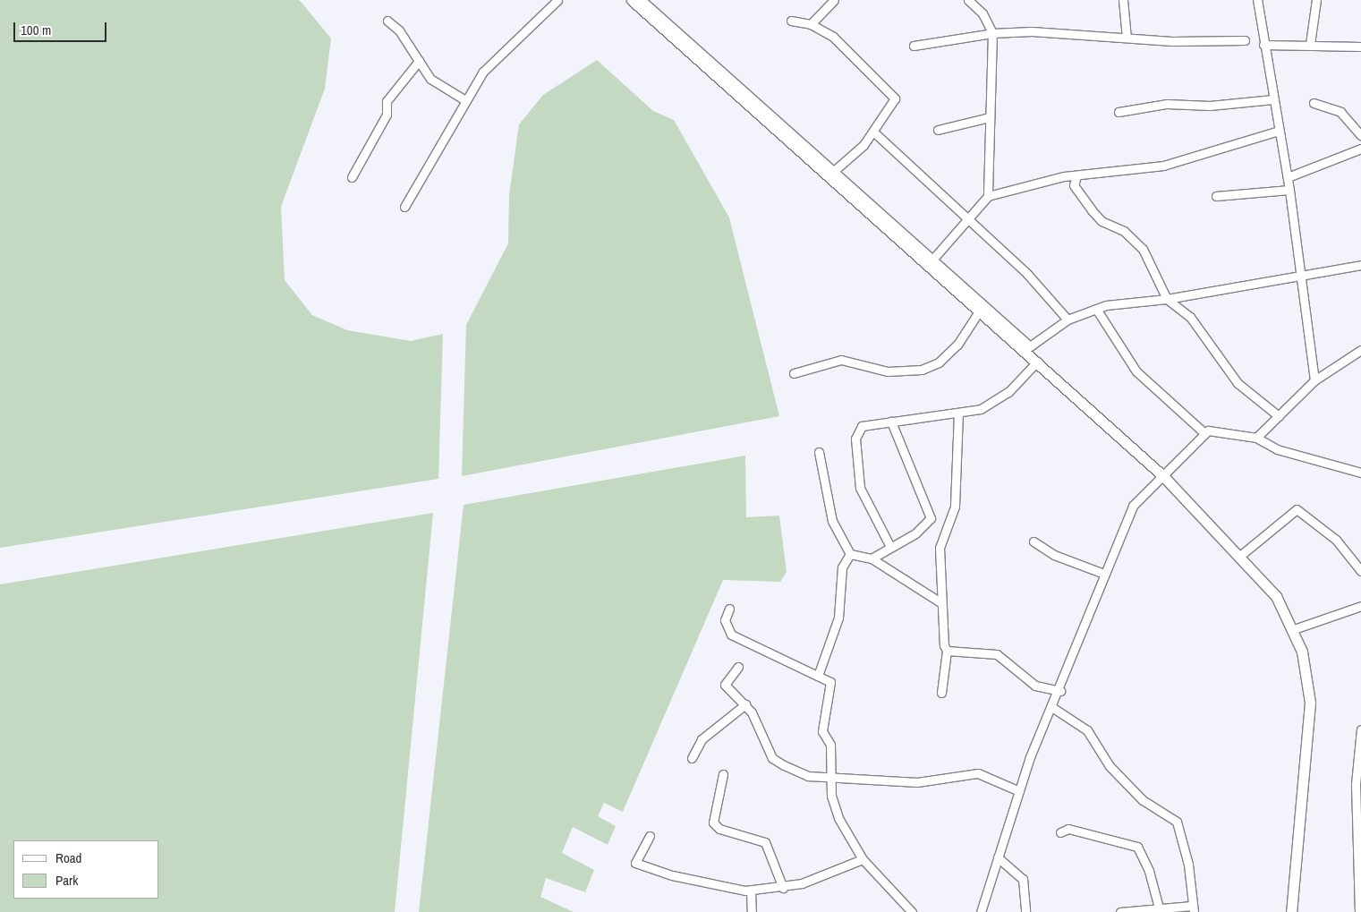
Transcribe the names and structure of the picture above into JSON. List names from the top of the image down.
{
  "legend": ["Road", "Park"],
  "scale_bar": "100 m"
}
